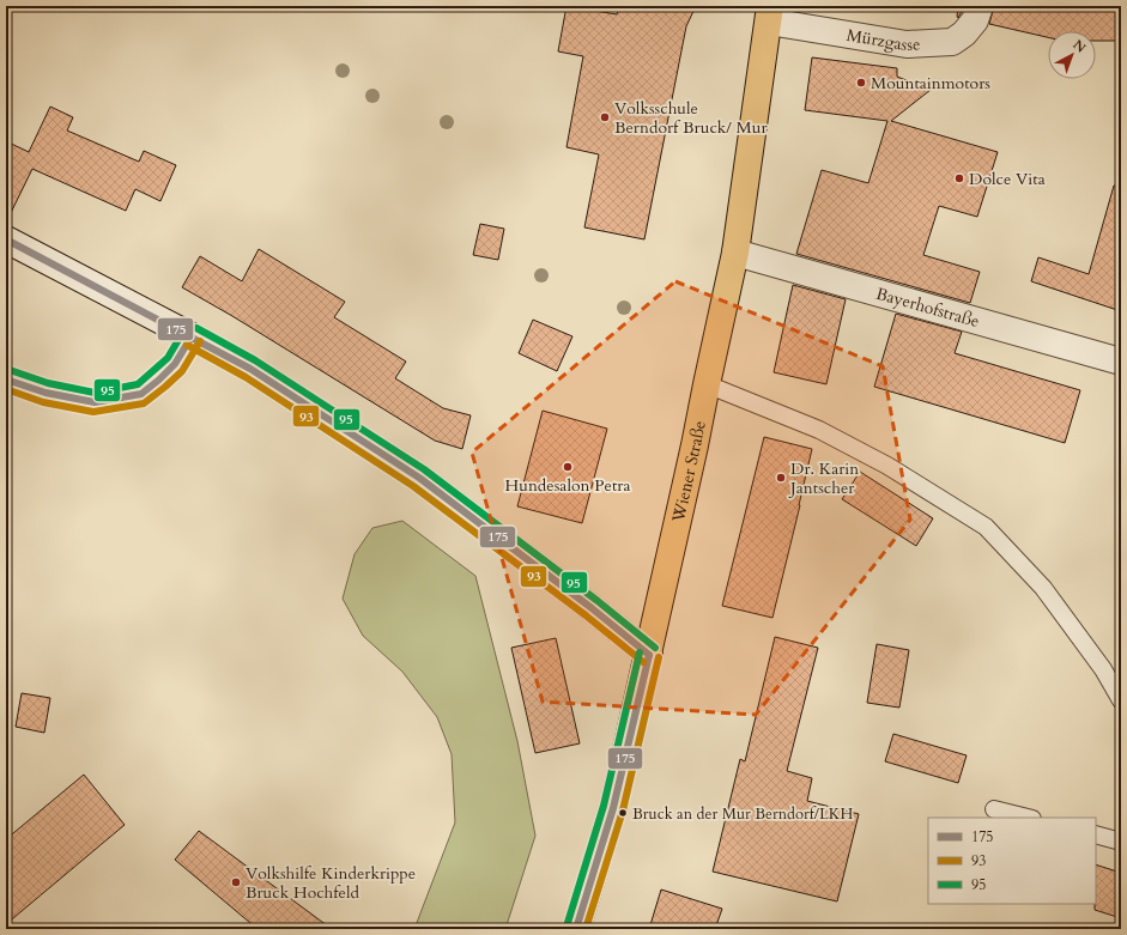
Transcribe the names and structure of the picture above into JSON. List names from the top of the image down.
{
  "streets": {
    "main road": ["Mürzgasse", "Bayerhofstraße", "Wiener Straße"]
  },
  "crossings": [
    ["Mürzgasse", "Wiener Straße"],
    ["Bayerhofstraße", "Wiener Straße"]
  ],
  "places": [
    "Mountainmotors",
    "Volksschule Berndorf Bruck/ Mur",
    "Dolce Vita",
    "Hundesalon Petra",
    "Dr. Karin Jantscher",
    "Bruck an der Mur Berndorf/LKH",
    "Volkshilfe Kinderkrippe Bruck Hochfeld"
  ],
  "lines": ["transit line 175", "transit line 95", "transit line 93"],
  "legend": ["175", "93", "95"],
  "north": "top right"
}
